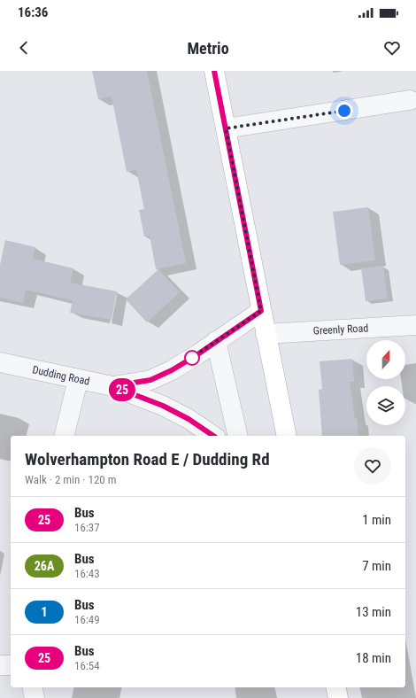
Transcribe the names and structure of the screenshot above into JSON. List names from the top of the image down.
{
  "streets": {
    "street": ["Greenly Road", "Dudding Road"]
  },
  "lines": ["bus line 25"],
  "north": "top",
  "page": {
    "status": "16:36",
    "header": "Metrio",
    "on_map": "25",
    "heading": ["Wolverhampton Road E / Dudding Rd", "Walk · 2 min · 120 m"],
    "list": [
      {
        "mark": "25",
        "name": "Bus",
        "note": "16:37",
        "value": "1 min"
      },
      {
        "mark": "26A",
        "name": "Bus",
        "note": "16:43",
        "value": "7 min"
      },
      {
        "mark": "1",
        "name": "Bus",
        "note": "16:49",
        "value": "13 min"
      },
      {
        "mark": "25",
        "name": "Bus",
        "note": "16:54",
        "value": "18 min"
      }
    ]
  }
}
